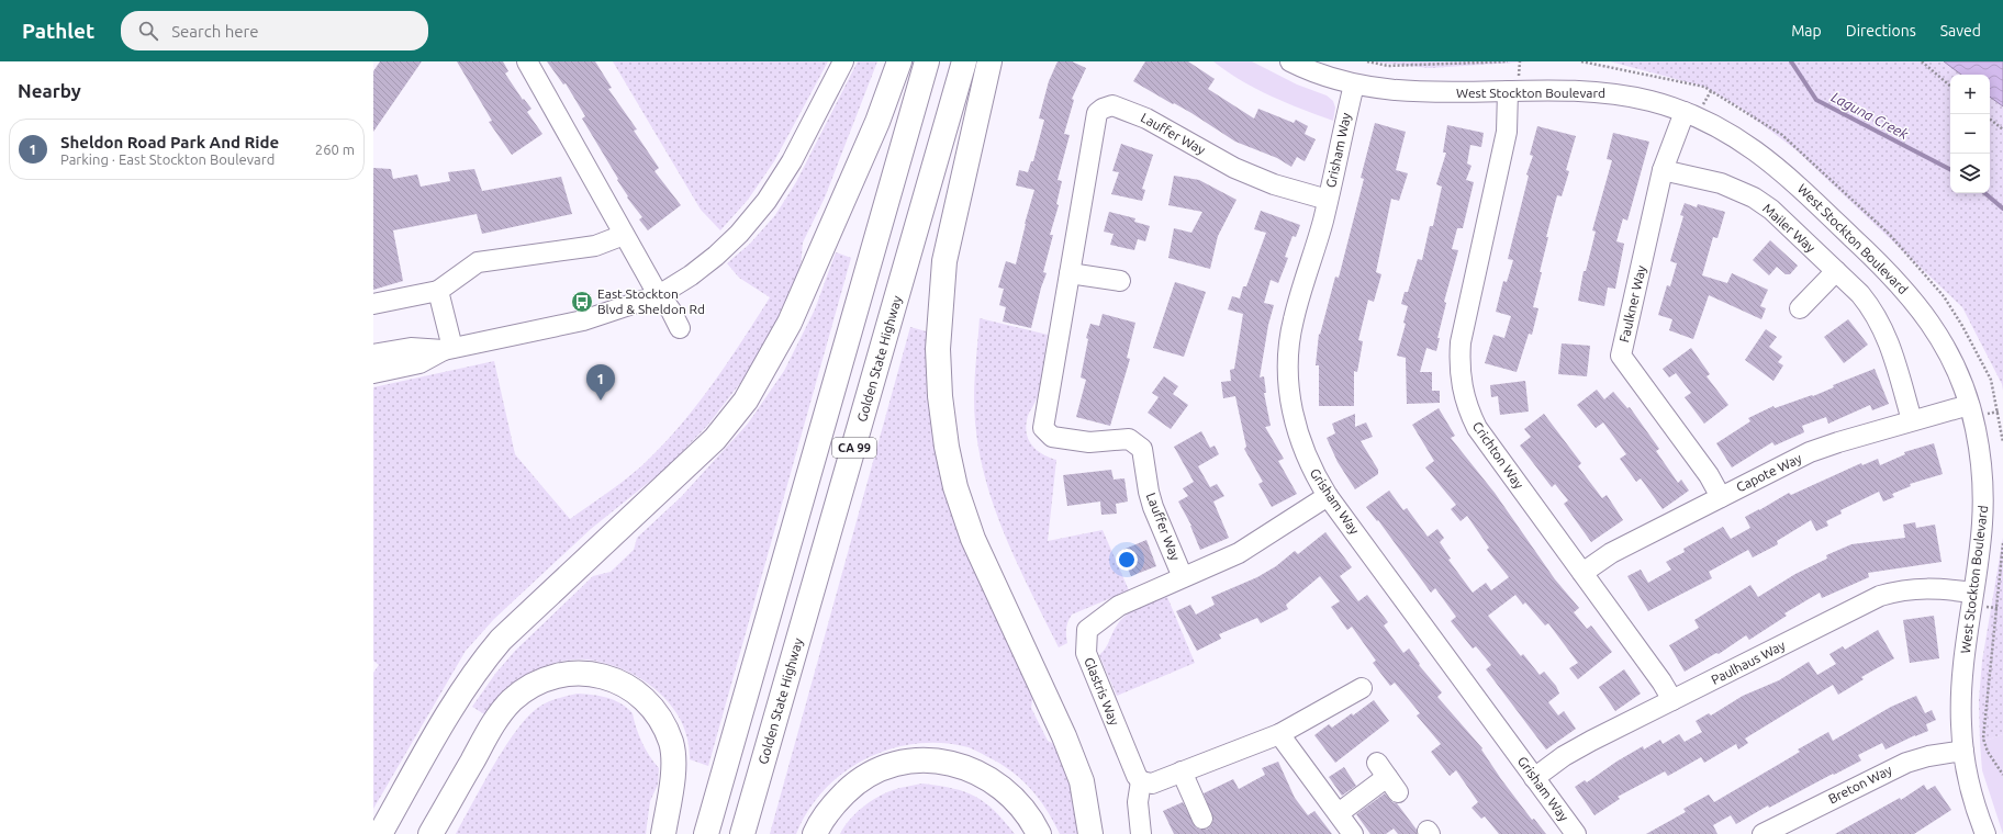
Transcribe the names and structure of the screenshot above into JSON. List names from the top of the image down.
{
  "streets": {
    "highway": ["Golden State Highway", "CA 99"],
    "street": [
      "West Stockton Boulevard",
      "Lauffer Way",
      "Grisham Way",
      "Mailer Way",
      "Faulkner Way",
      "Crichton Way",
      "Capote Way",
      "Paulhaus Way",
      "Glastris Way",
      "Breton Way"
    ]
  },
  "crossings": [
    ["West Stockton Boulevard", "Grisham Way"],
    ["West Stockton Boulevard", "Faulkner Way"],
    ["West Stockton Boulevard", "Crichton Way"],
    ["West Stockton Boulevard", "Capote Way"],
    ["West Stockton Boulevard", "Paulhaus Way"],
    ["West Stockton Boulevard", "Breton Way"],
    ["Lauffer Way", "Grisham Way"],
    ["Lauffer Way", "Glastris Way"],
    ["Grisham Way", "Paulhaus Way"],
    ["Grisham Way", "Glastris Way"],
    ["Mailer Way", "Faulkner Way"],
    ["Mailer Way", "Capote Way"],
    ["Faulkner Way", "Capote Way"],
    ["Crichton Way", "Capote Way"],
    ["Crichton Way", "Paulhaus Way"]
  ],
  "water": ["Laguna Creek"],
  "places": {
    "bus stop": ["East Stockton Blvd & Sheldon Rd"]
  },
  "page": {
    "header": "Pathlet",
    "search": "Search here",
    "nav": ["Map", "Directions", "Saved"],
    "heading": "Nearby",
    "map_buttons": ["+", "−"],
    "list": [
      {
        "mark": "1",
        "name": "Sheldon Road Park And Ride",
        "note": "Parking · East Stockton Boulevard",
        "value": "260 m"
      }
    ],
    "pins": "1"
  }
}
